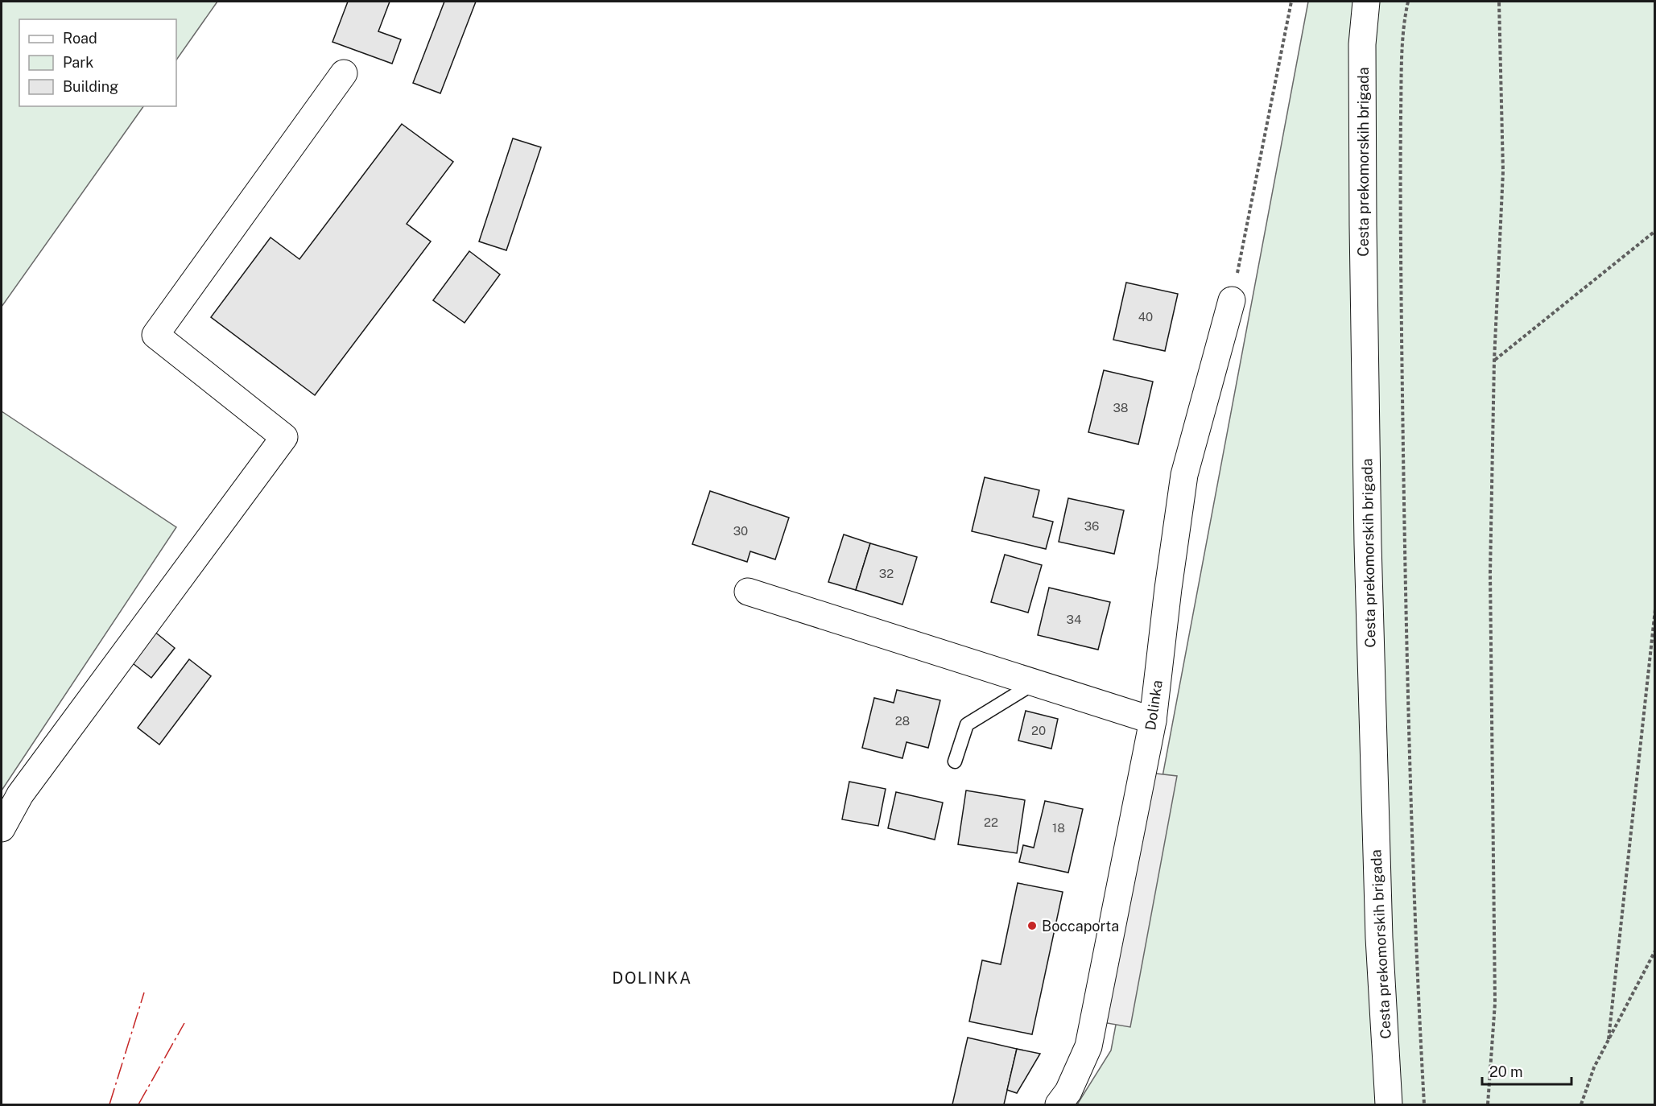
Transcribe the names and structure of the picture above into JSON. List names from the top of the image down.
{
  "streets": {
    "street": ["Cesta prekomorskih brigada", "Dolinka"]
  },
  "districts": ["DOLINKA"],
  "places": ["Boccaporta"],
  "house_numbers": [
    "40",
    "38",
    "36",
    "30",
    "32",
    "34",
    "28",
    "20",
    "22",
    "18"
  ],
  "legend": ["Road", "Park", "Building"],
  "scale_bar": "20 m"
}
